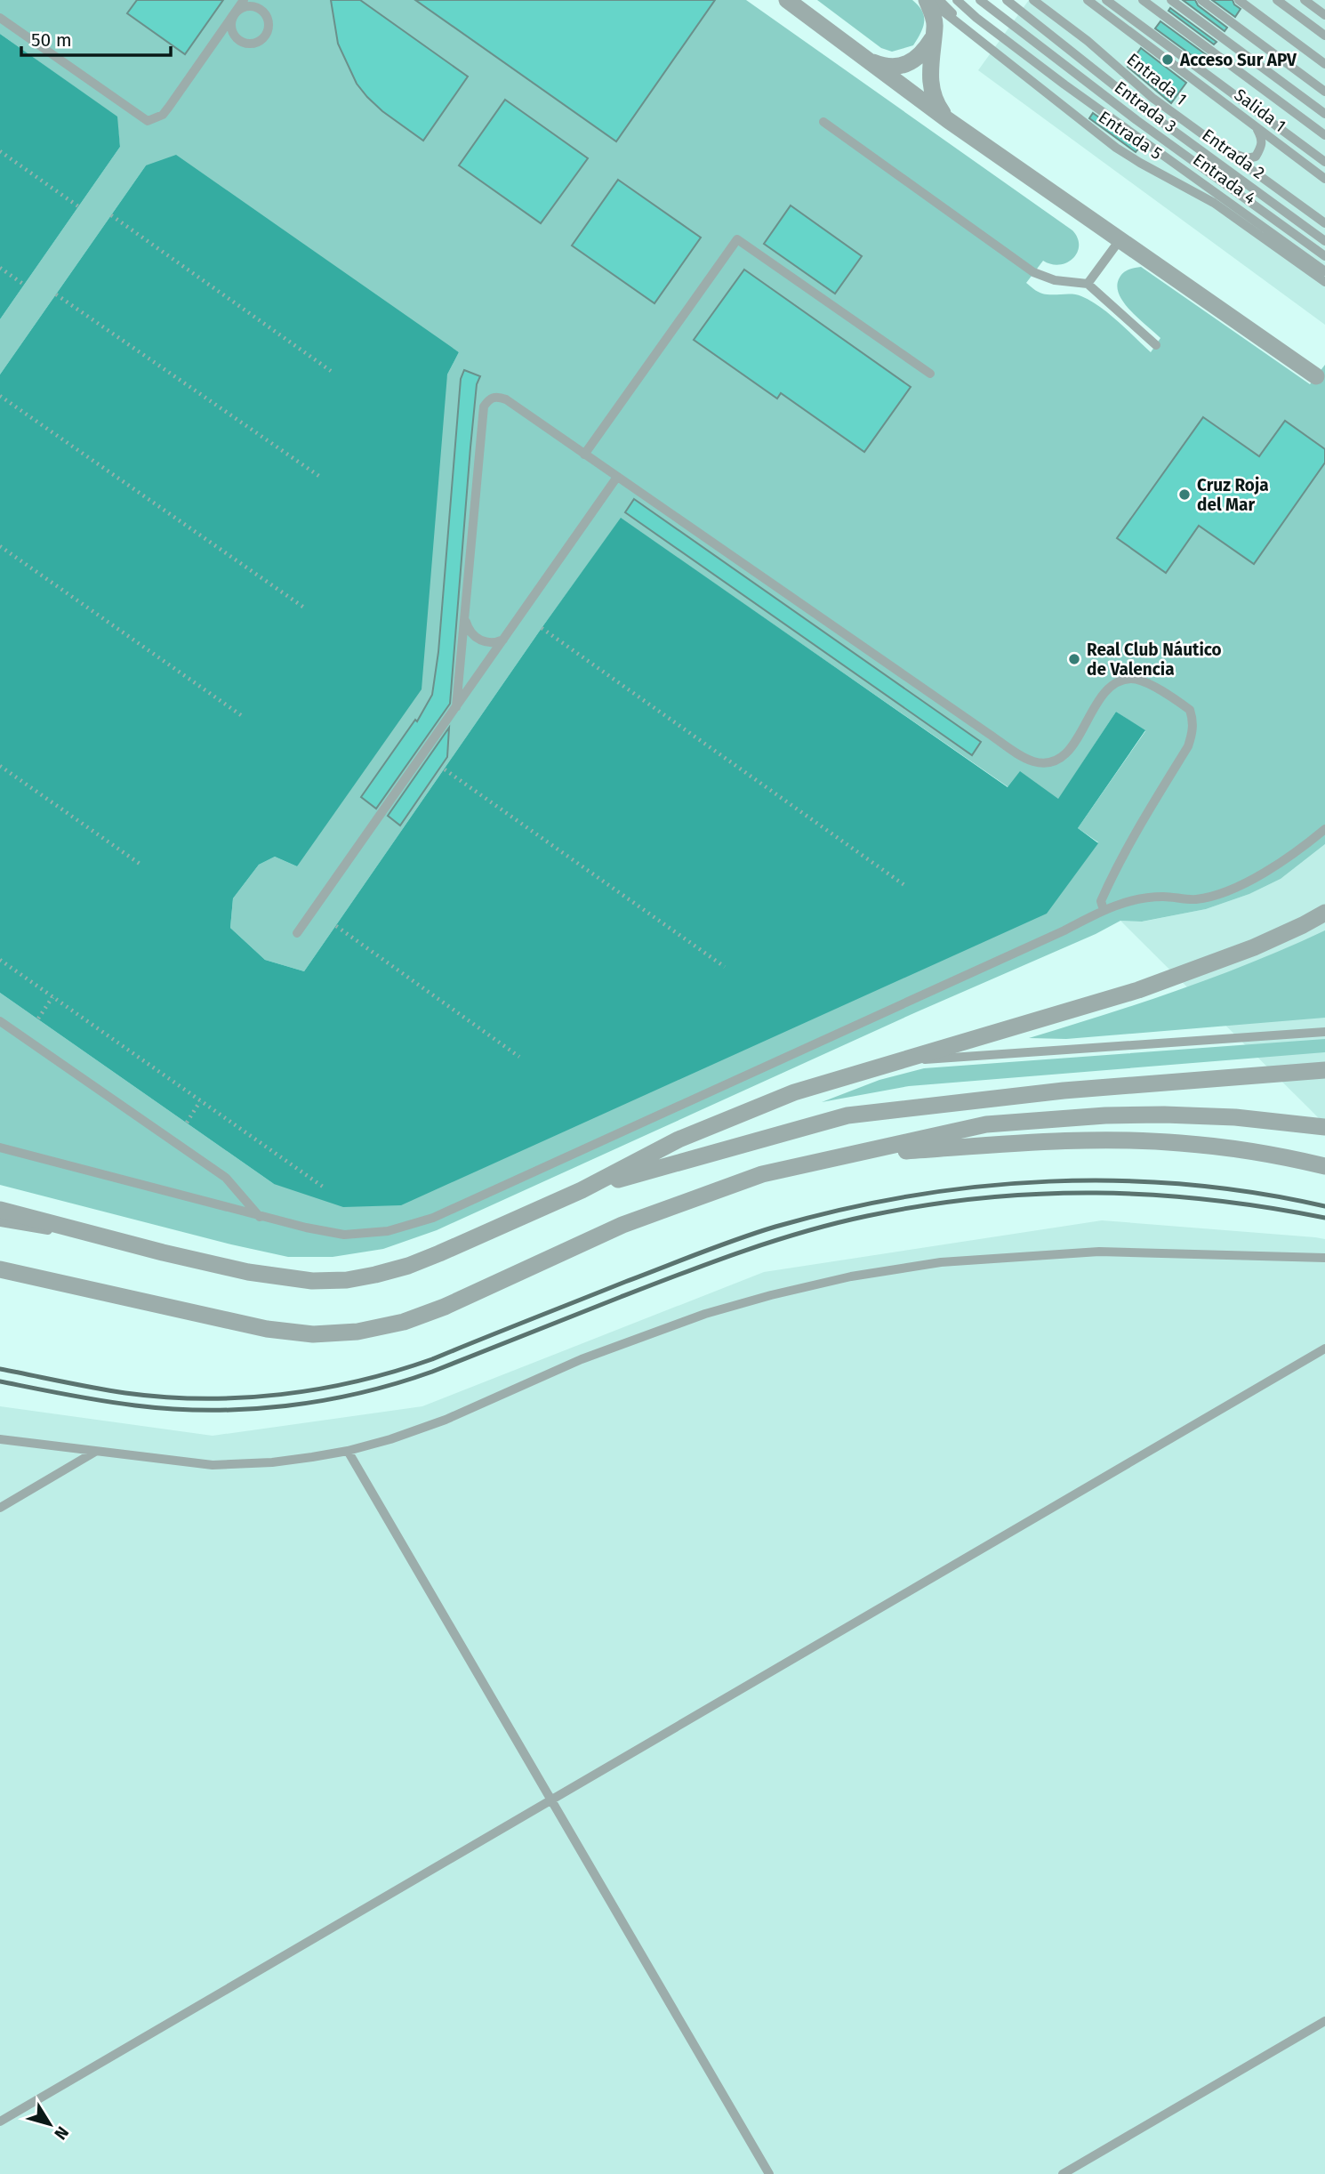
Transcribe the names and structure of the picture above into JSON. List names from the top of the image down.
{
  "streets": {
    "lane": [
      "Entrada 1",
      "Entrada 3",
      "Salida 1",
      "Entrada 5",
      "Entrada 2",
      "Entrada 4"
    ]
  },
  "places": ["Acceso Sur APV", "Cruz Roja del Mar", "Real Club Náutico de Valencia"],
  "scale_bar": "50 m",
  "north": "bottom right"
}
